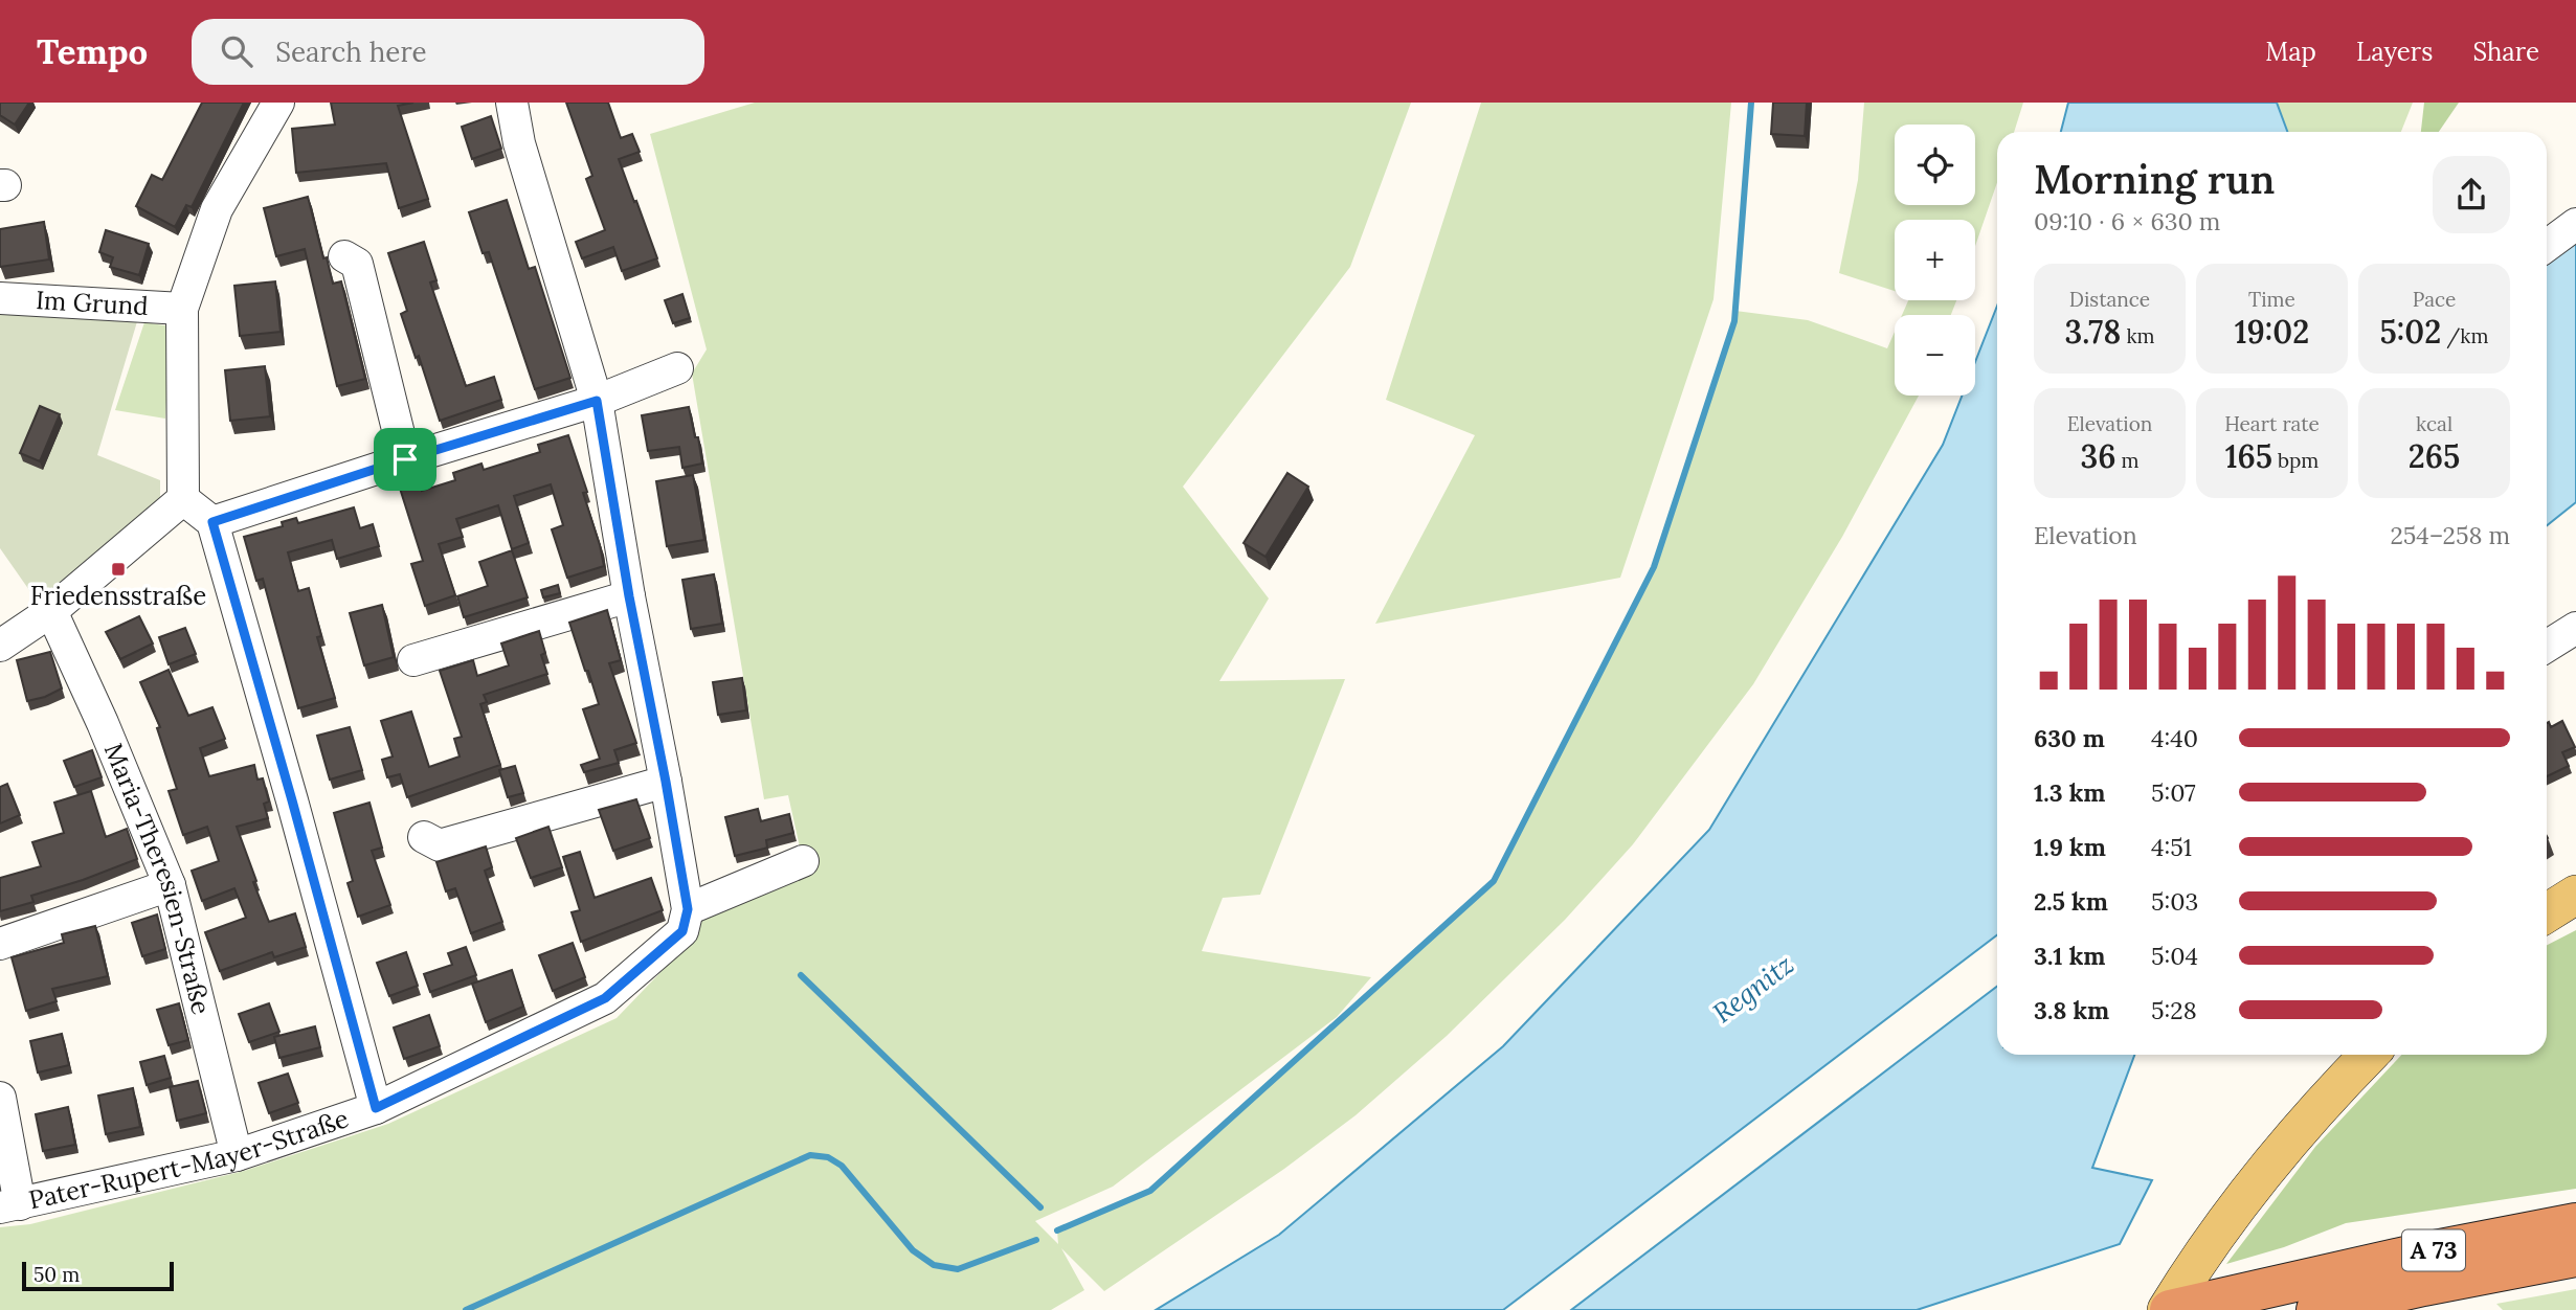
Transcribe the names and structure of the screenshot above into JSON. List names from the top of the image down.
{
  "streets": {
    "highway": ["A 73"],
    "street": ["Im Grund", "Maria-Theresien-Straße", "Pater-Rupert-Mayer-Straße"]
  },
  "crossings": [
    ["Maria-Theresien-Straße", "Pater-Rupert-Mayer-Straße"]
  ],
  "water": ["Regnitz"],
  "places": {
    "transit": ["Friedensstraße"]
  },
  "scale_bar": "50 m",
  "page": {
    "header": "Tempo",
    "search": "Search here",
    "nav": ["Map", "Layers", "Share"],
    "map_buttons": ["+", "−"],
    "heading": ["Morning run", "09:10 · 6 × 630 m"],
    "stats": [
      ["Distance", "3.78 km"],
      ["Time", "19:02"],
      ["Pace", "5:02 /km"],
      ["Elevation", "36 m"],
      ["Heart rate", "165 bpm"],
      ["kcal", "265"]
    ],
    "chart": ["Elevation", "254–258 m"],
    "list": [
      {
        "name": "630 m",
        "note": "4:40"
      },
      {
        "name": "1.3 km",
        "note": "5:07"
      },
      {
        "name": "1.9 km",
        "note": "4:51"
      },
      {
        "name": "2.5 km",
        "note": "5:03"
      },
      {
        "name": "3.1 km",
        "note": "5:04"
      },
      {
        "name": "3.8 km",
        "note": "5:28"
      }
    ],
    "scale": "50 m"
  }
}
